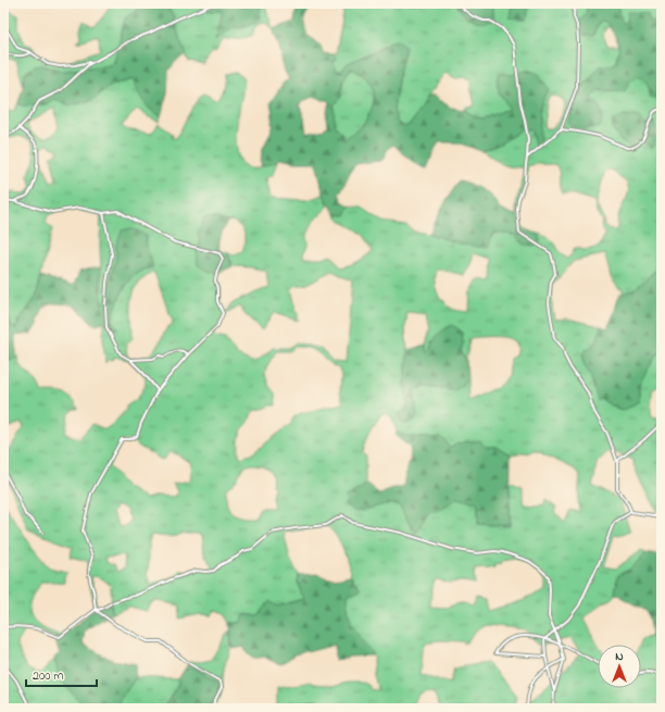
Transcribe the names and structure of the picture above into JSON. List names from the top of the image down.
{
  "scale_bar": "200 m",
  "north": "top"
}
